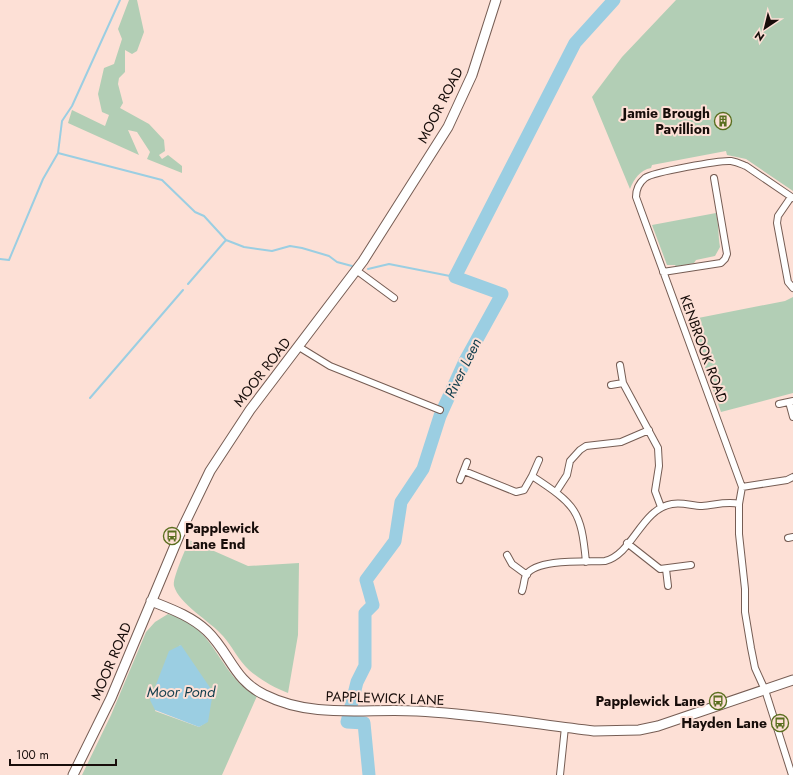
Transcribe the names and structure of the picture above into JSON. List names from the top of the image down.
{
  "streets": {
    "main road": ["MOOR ROAD", "PAPPLEWICK LANE"],
    "street": ["KENBROOK ROAD"]
  },
  "crossings": [
    ["MOOR ROAD", "PAPPLEWICK LANE"]
  ],
  "water": ["River Leen", "Moor Pond"],
  "places": {
    "building": ["Jamie Brough Pavillion"],
    "bus stop": ["Papplewick Lane End", "Papplewick Lane", "Hayden Lane"]
  },
  "scale_bar": "100 m",
  "north": "bottom left"
}
